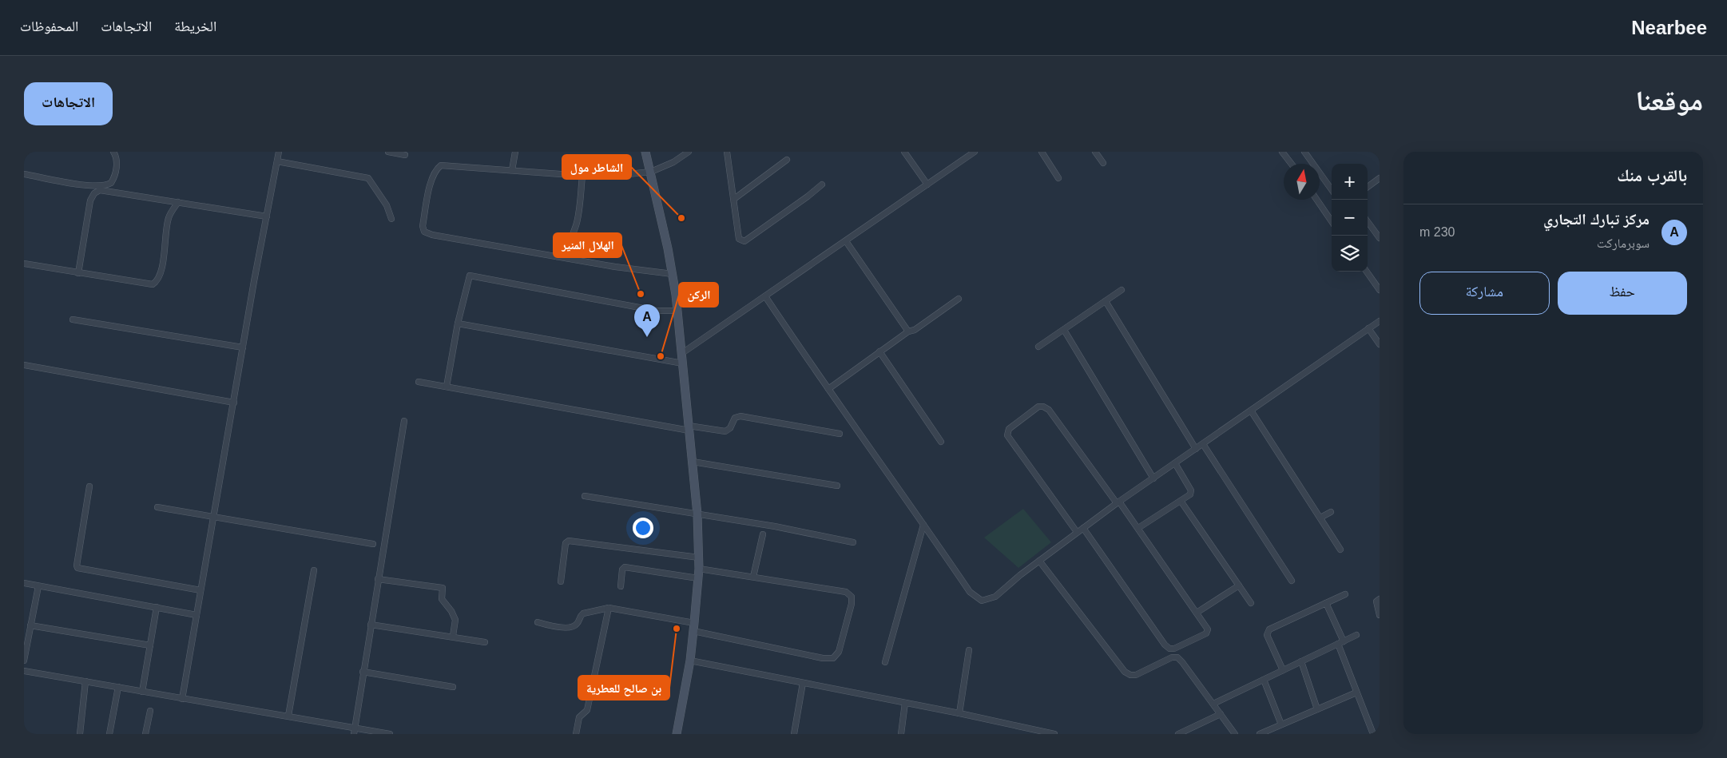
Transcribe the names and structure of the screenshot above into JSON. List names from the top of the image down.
{
  "places": [
    "الشاطر مول",
    "الهلال المنير",
    "الركن",
    "بن صالح للعطرية"
  ],
  "north": "top",
  "page": {
    "header": "Nearbee",
    "nav": ["الخريطة", "الاتجاهات", "المحفوظات"],
    "title": "موقعنا",
    "buttons": [
      "الاتجاهات",
      ["حفظ", "مشاركة"]
    ],
    "heading": "بالقرب منك",
    "map_buttons": ["+", "−"],
    "list": [
      {
        "mark": "A",
        "name": "مركز تبارك التجاري",
        "note": "سوبرماركت",
        "value": "230 m"
      }
    ],
    "pins": "A"
  }
}
